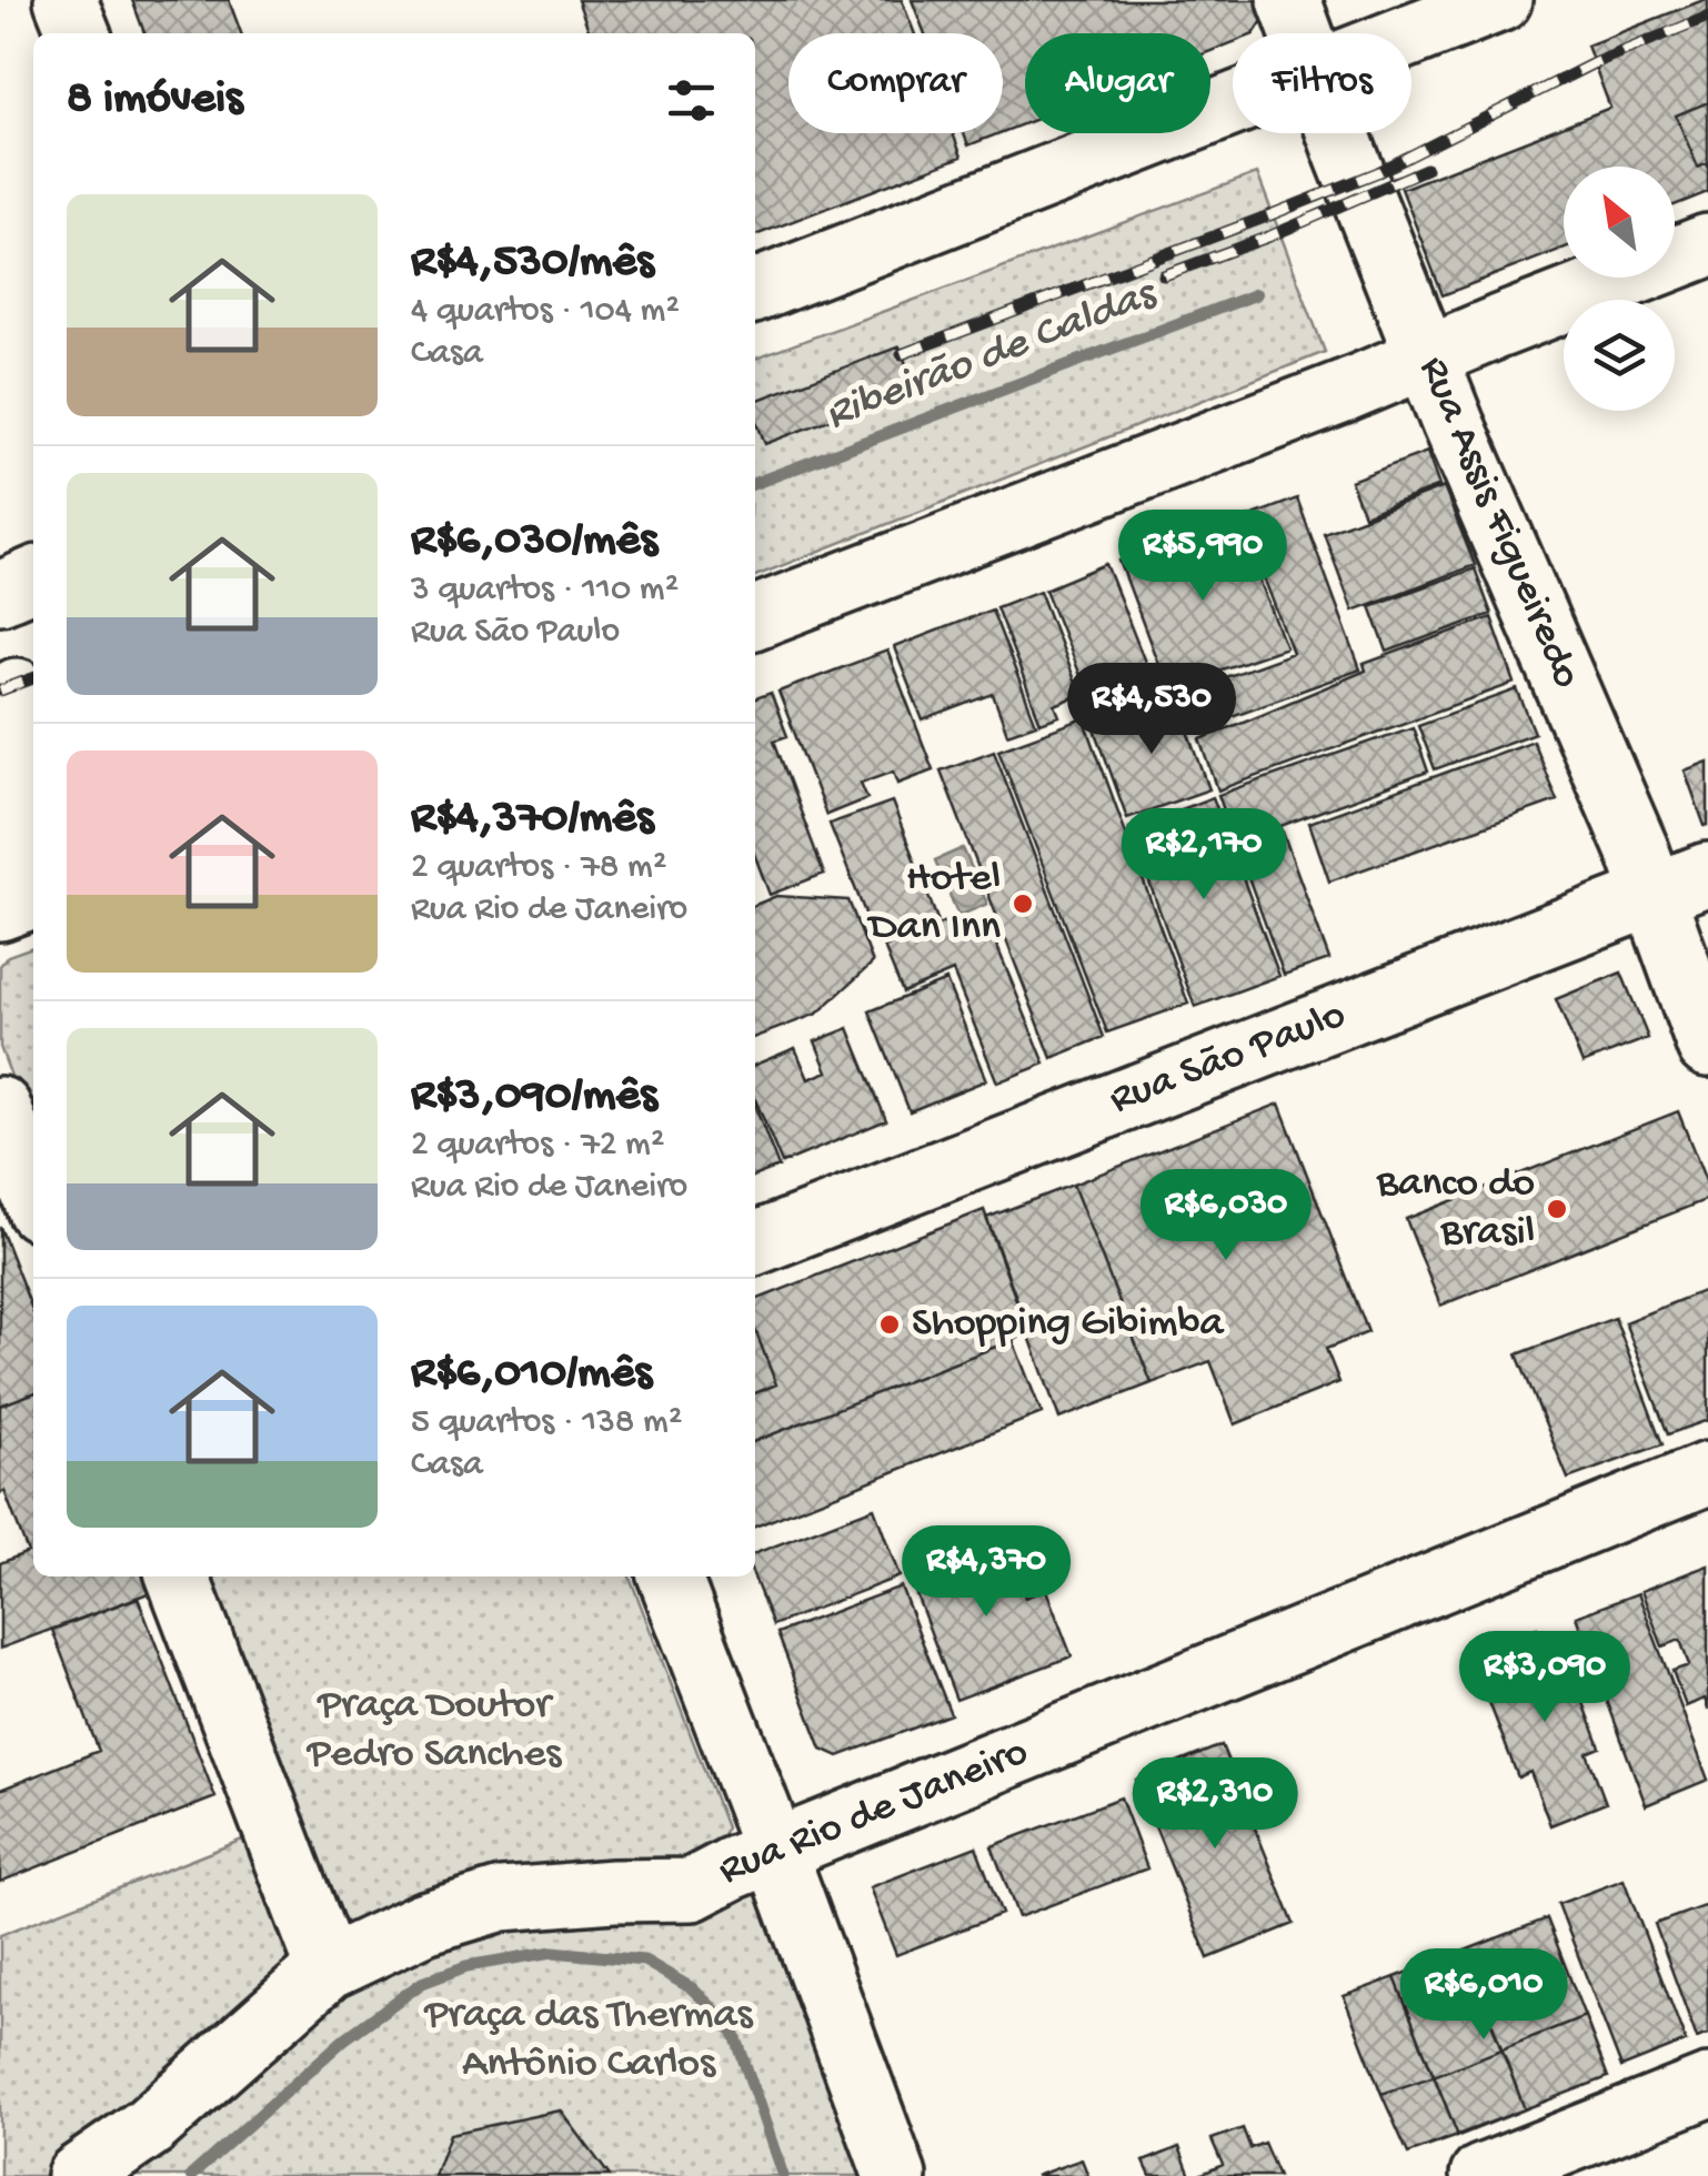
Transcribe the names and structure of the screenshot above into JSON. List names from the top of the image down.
{
  "streets": {
    "street": ["Rua Assis Figueiredo", "Rua São Paulo", "Rua Rio de Janeiro"]
  },
  "crossings": [
    ["Rua Assis Figueiredo", "Rua São Paulo"]
  ],
  "water": ["Ribeirão de Caldas"],
  "parks": ["Praça Doutor Pedro Sanches", "Praça das Thermas Antônio Carlos"],
  "places": ["Hotel Dan Inn", "Banco do Brasil", "Shopping Gibimba"],
  "north": "top left",
  "page": {
    "chip": ["Comprar", "Alugar", "Filtros"],
    "heading": "8 imóveis",
    "list": [
      {
        "name": "R$4,530/mês",
        "note": "4 quartos · 104 m² · Casa"
      },
      {
        "name": "R$6,030/mês",
        "note": "3 quartos · 110 m² · Rua São Paulo"
      },
      {
        "name": "R$4,370/mês",
        "note": "2 quartos · 78 m² · Rua Rio de Janeiro"
      },
      {
        "name": "R$3,090/mês",
        "note": "2 quartos · 72 m² · Rua Rio de Janeiro"
      },
      {
        "name": "R$6,010/mês",
        "note": "5 quartos · 138 m² · Casa"
      }
    ],
    "price": [
      "R$5,990",
      "R$4,530",
      "R$2,170",
      "R$6,030",
      "R$4,370",
      "R$3,090",
      "R$2,310",
      "R$6,010"
    ]
  }
}
